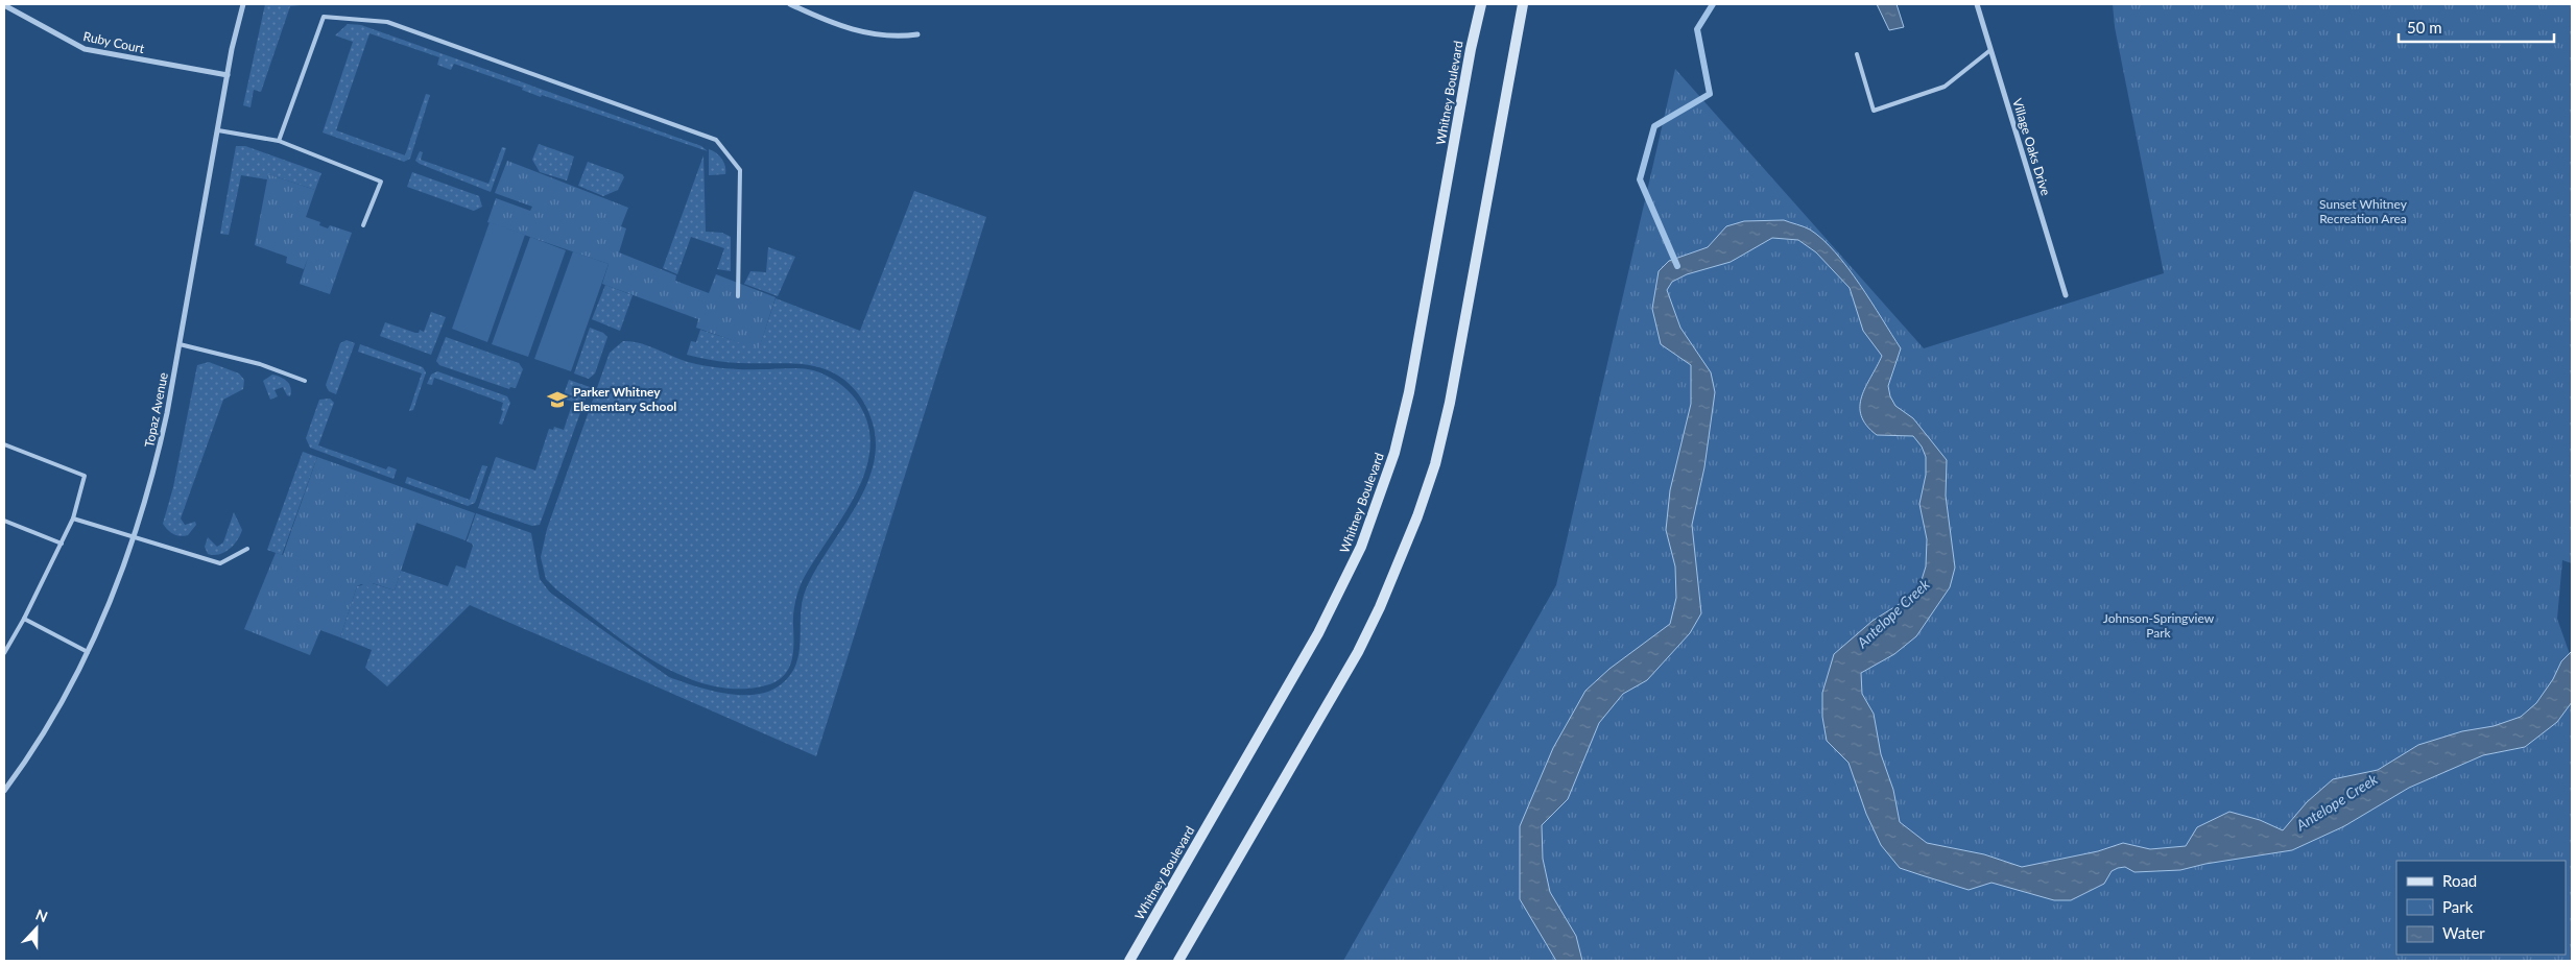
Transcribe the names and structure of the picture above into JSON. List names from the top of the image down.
{
  "streets": {
    "street": [
      "Ruby Court",
      "Whitney Boulevard",
      "Village Oaks Drive",
      "Topaz Avenue"
    ]
  },
  "crossings": [
    ["Ruby Court", "Topaz Avenue"]
  ],
  "water": ["Antelope Creek"],
  "parks": ["Sunset Whitney Recreation Area", "Johnson-Springview Park"],
  "places": {
    "school or university": ["Parker Whitney Elementary School"]
  },
  "legend": ["Road", "Park", "Water"],
  "scale_bar": "50 m",
  "north": "top"
}
